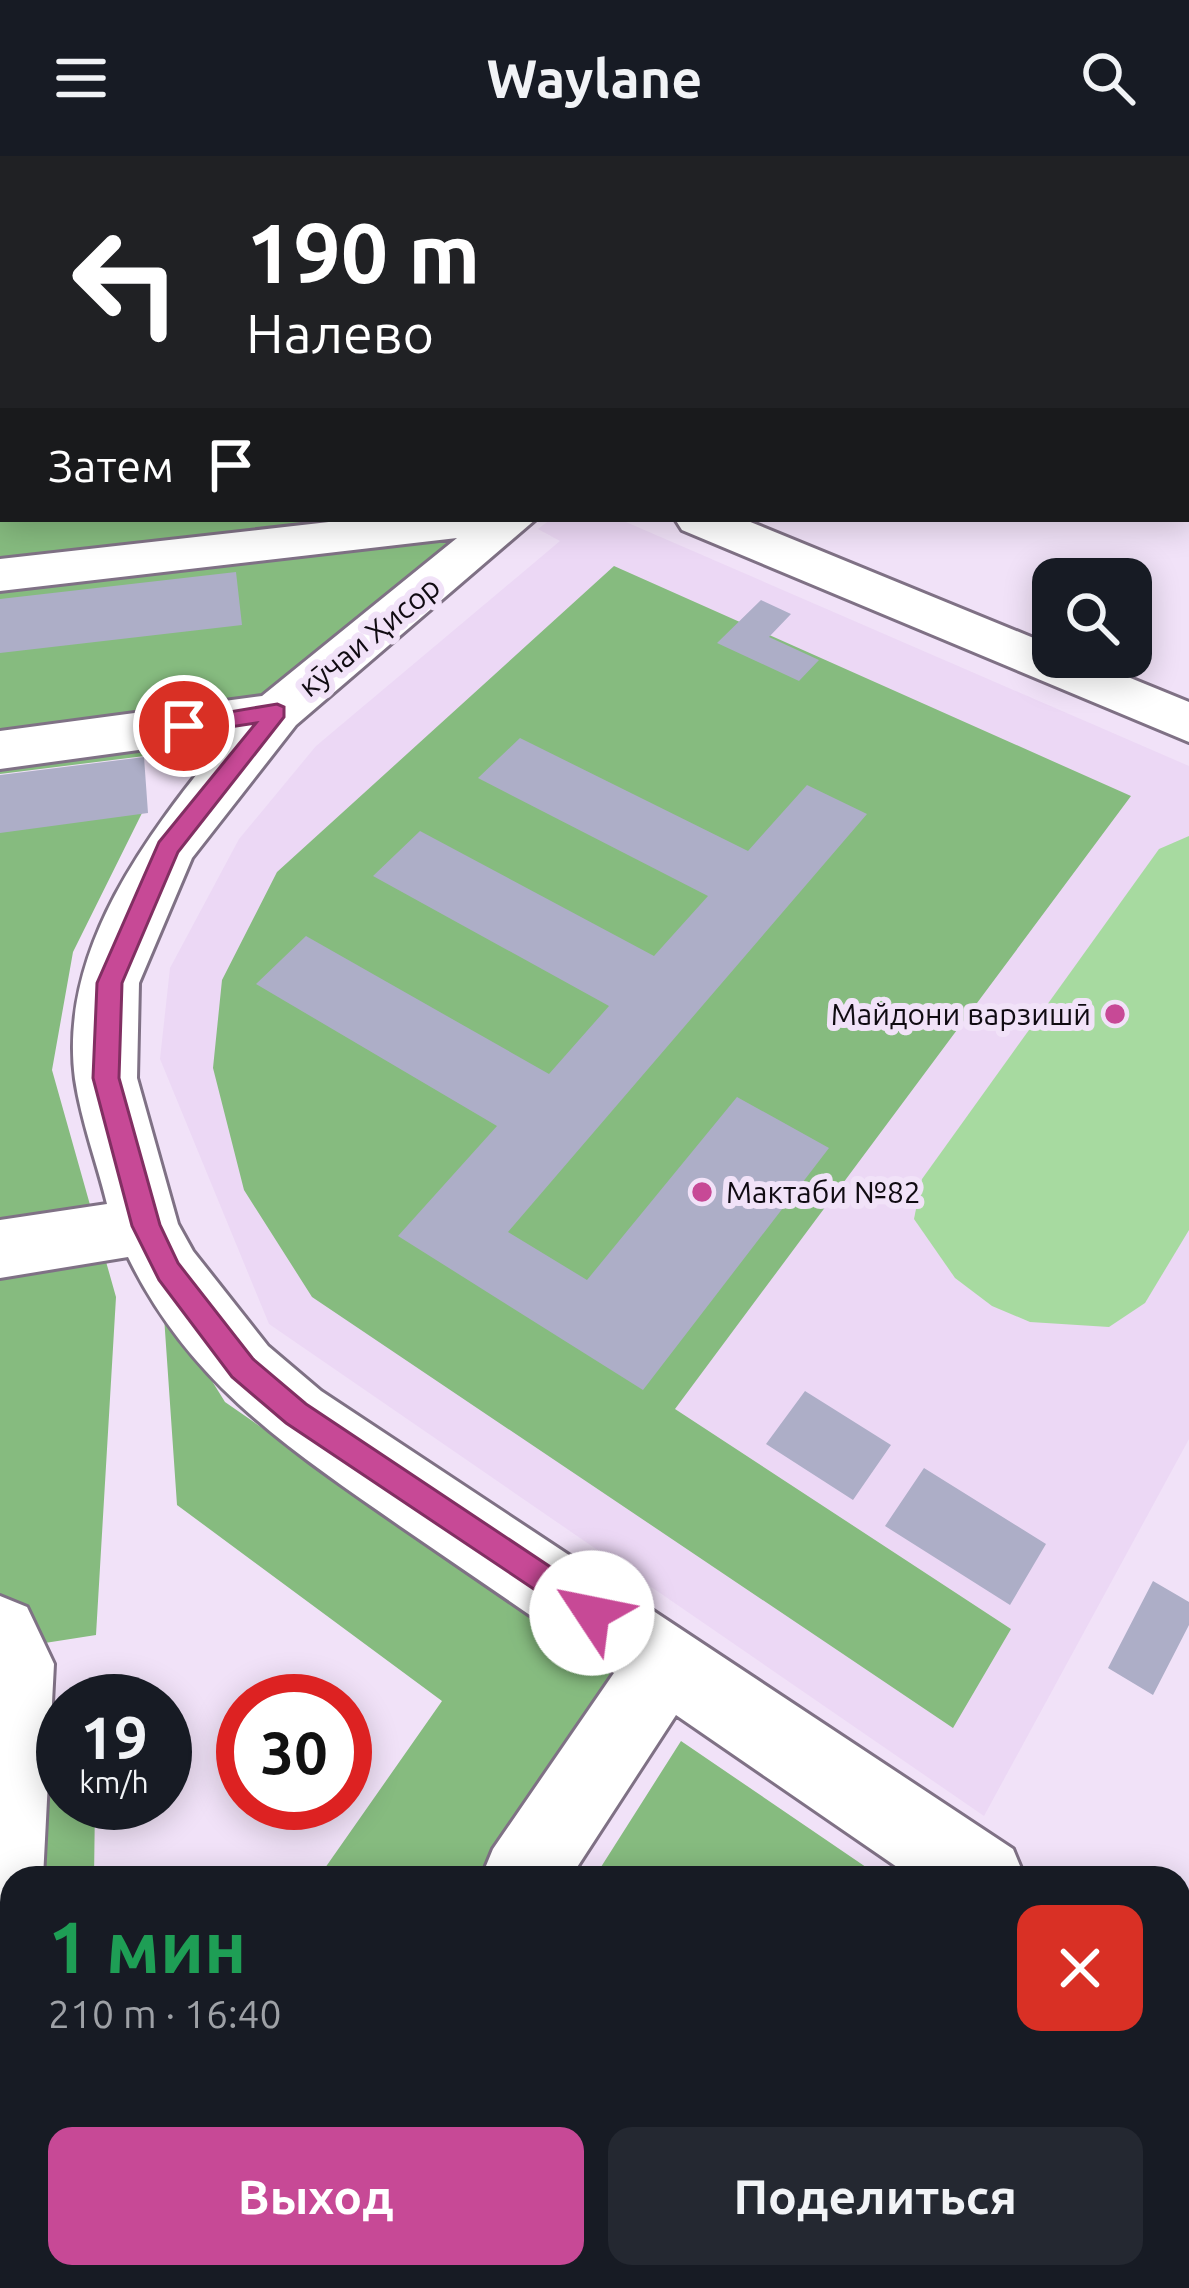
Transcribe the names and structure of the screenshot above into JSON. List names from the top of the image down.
{
  "streets": {
    "street": ["кӯчаи Ҳисор"]
  },
  "places": ["Майдони варзишӣ", "Мактаби №82"],
  "page": {
    "header": "Waylane",
    "turn": ["190 m", "Налево"],
    "then": "Затем",
    "speed": "19 km/h",
    "limit": "30",
    "heading": ["1 мин", "210 m · 16:40"],
    "buttons": ["Выход", "Поделиться"]
  }
}
